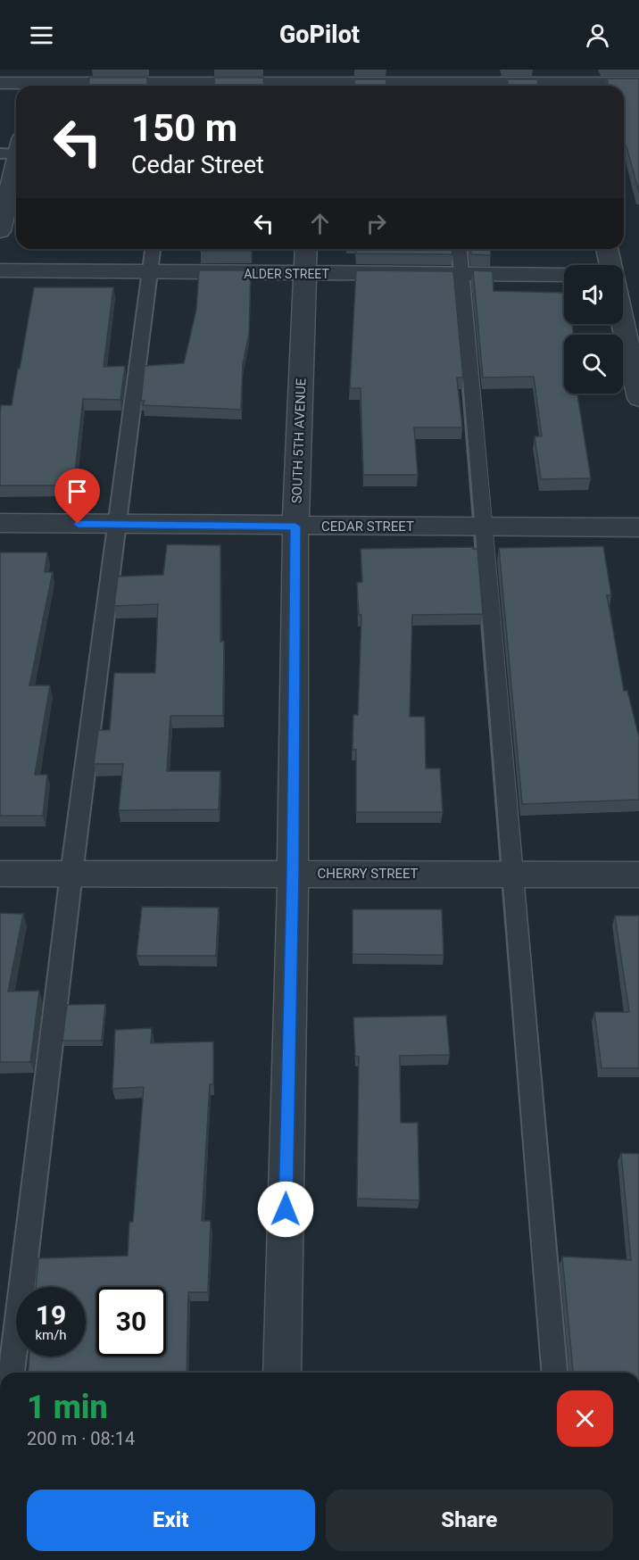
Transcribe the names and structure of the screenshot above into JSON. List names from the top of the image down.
{
  "streets": {
    "street": [
      "ALDER STREET",
      "SOUTH 5TH AVENUE",
      "CEDAR STREET",
      "CHERRY STREET"
    ]
  },
  "crossings": [
    ["ALDER STREET", "SOUTH 5TH AVENUE"],
    ["SOUTH 5TH AVENUE", "CEDAR STREET"],
    ["SOUTH 5TH AVENUE", "CHERRY STREET"]
  ],
  "page": {
    "header": "GoPilot",
    "turn": ["150 m", "Cedar Street"],
    "speed": "19 km/h",
    "limit": "30",
    "heading": ["1 min", "200 m · 08:14"],
    "buttons": ["Exit", "Share"]
  }
}
